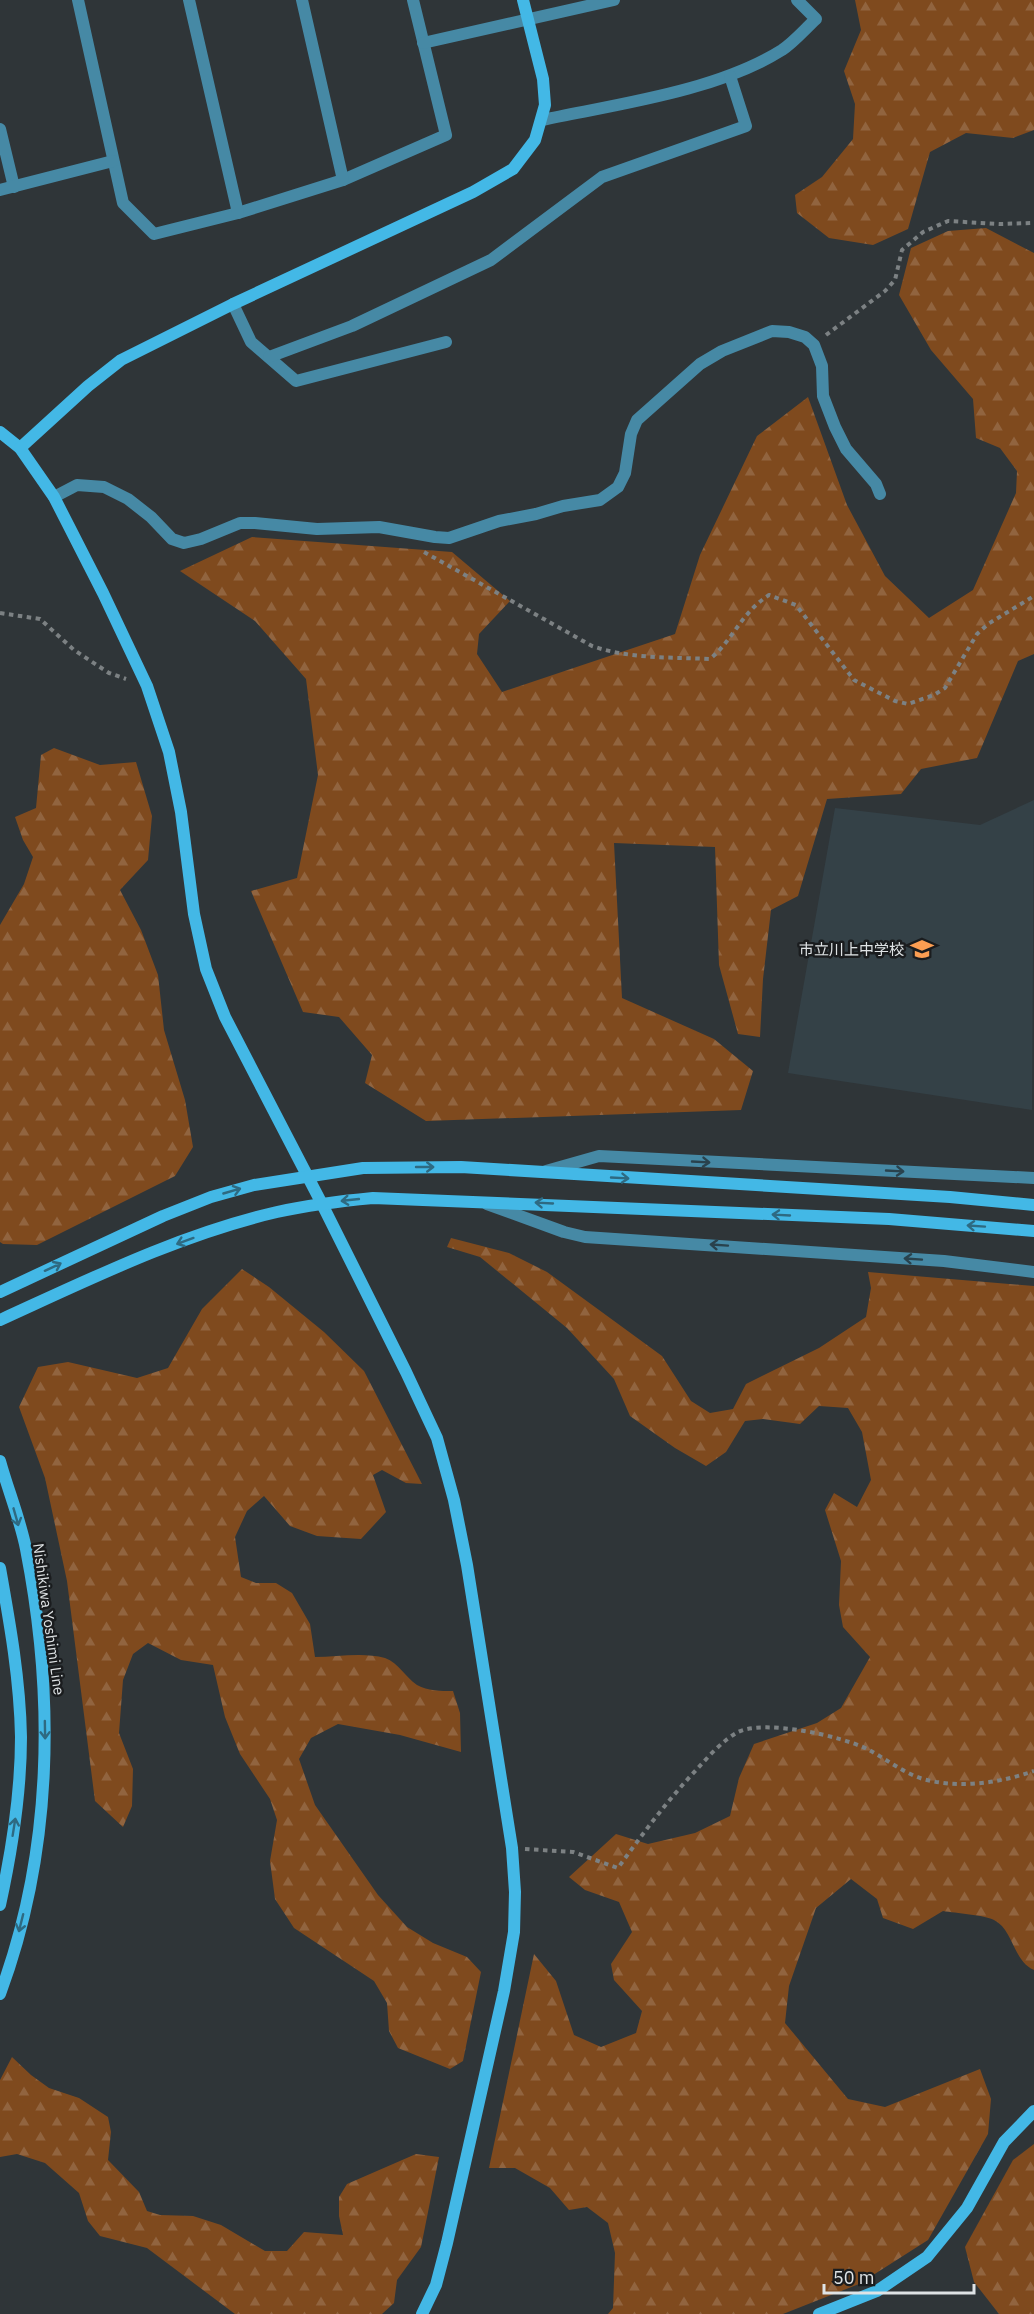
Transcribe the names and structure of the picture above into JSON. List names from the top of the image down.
{
  "streets": {
    "street": ["Nishikiwa Yoshimi Line"]
  },
  "places": {
    "school or university": ["市立川上中学校"]
  },
  "scale_bar": "50 m"
}
